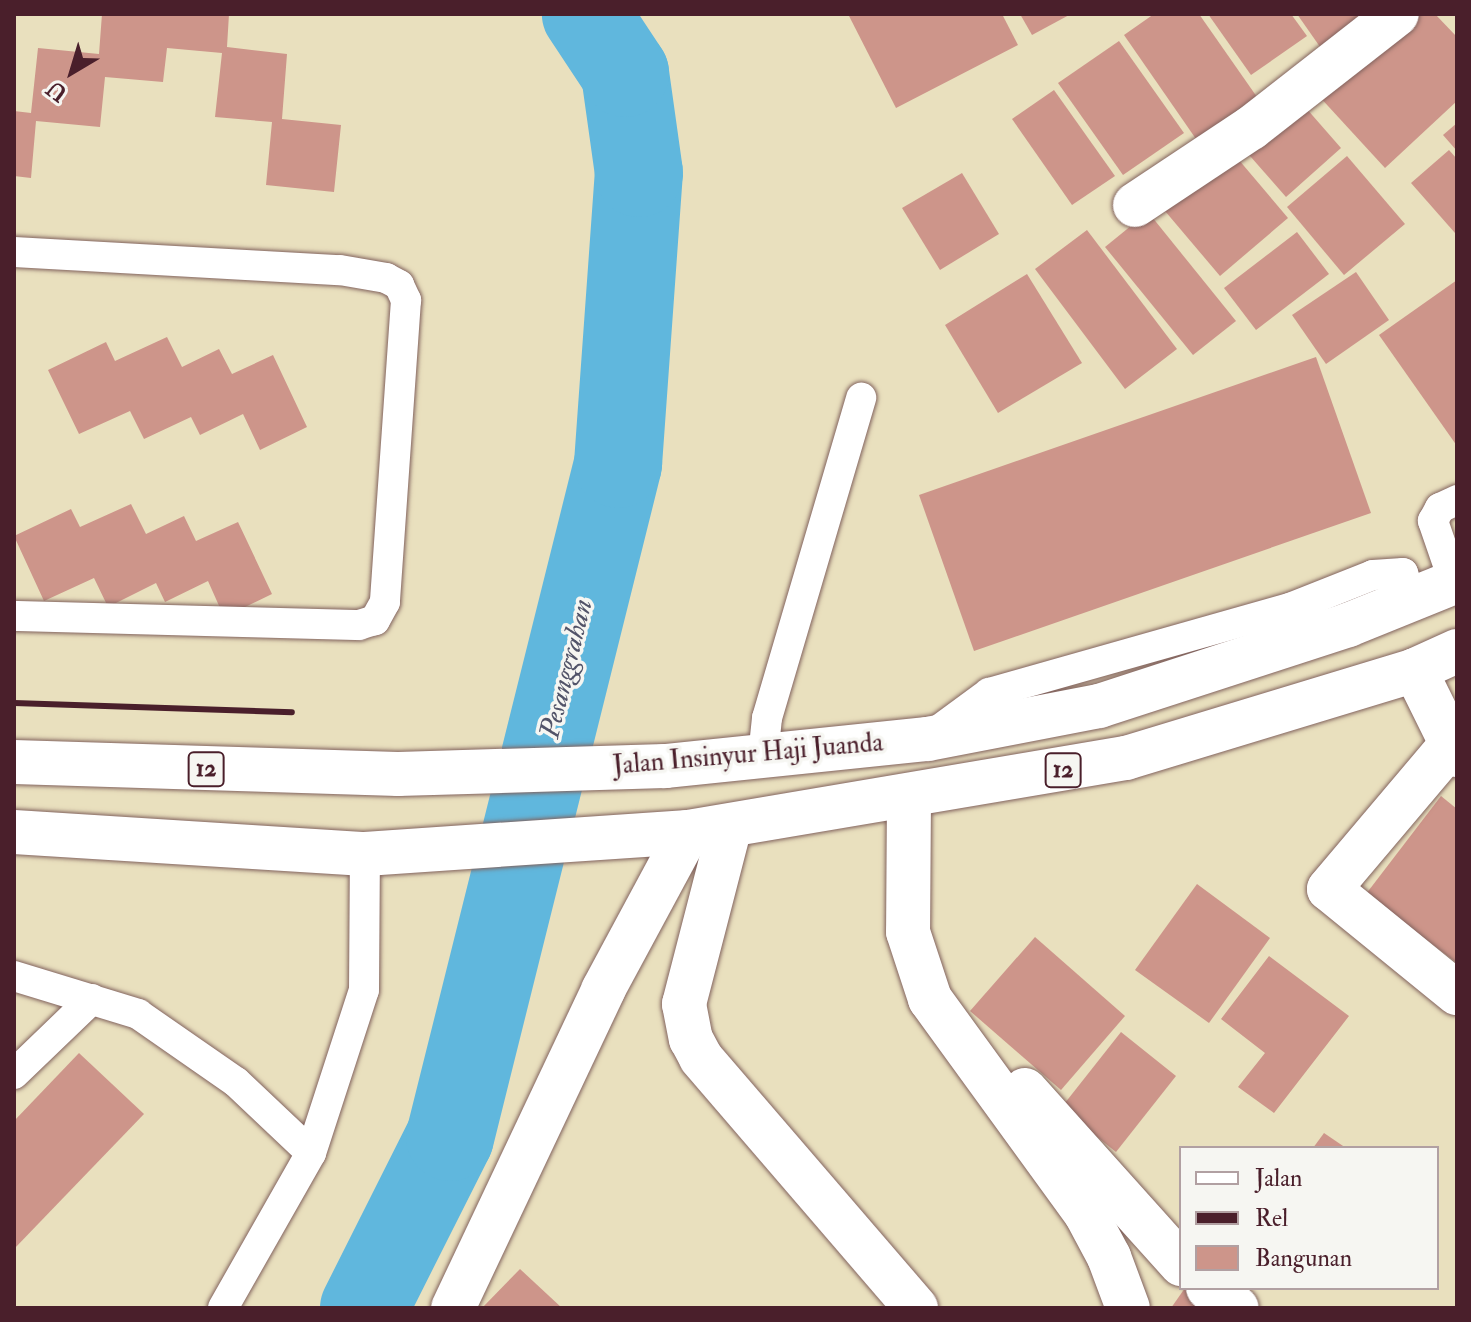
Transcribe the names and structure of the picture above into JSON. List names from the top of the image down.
{
  "streets": {
    "main road": ["Jalan Insinyur Haji Juanda", "12"]
  },
  "water": ["Pesanggrahan"],
  "legend": ["Jalan", "Rel", "Bangunan"],
  "north": "bottom left"
}
